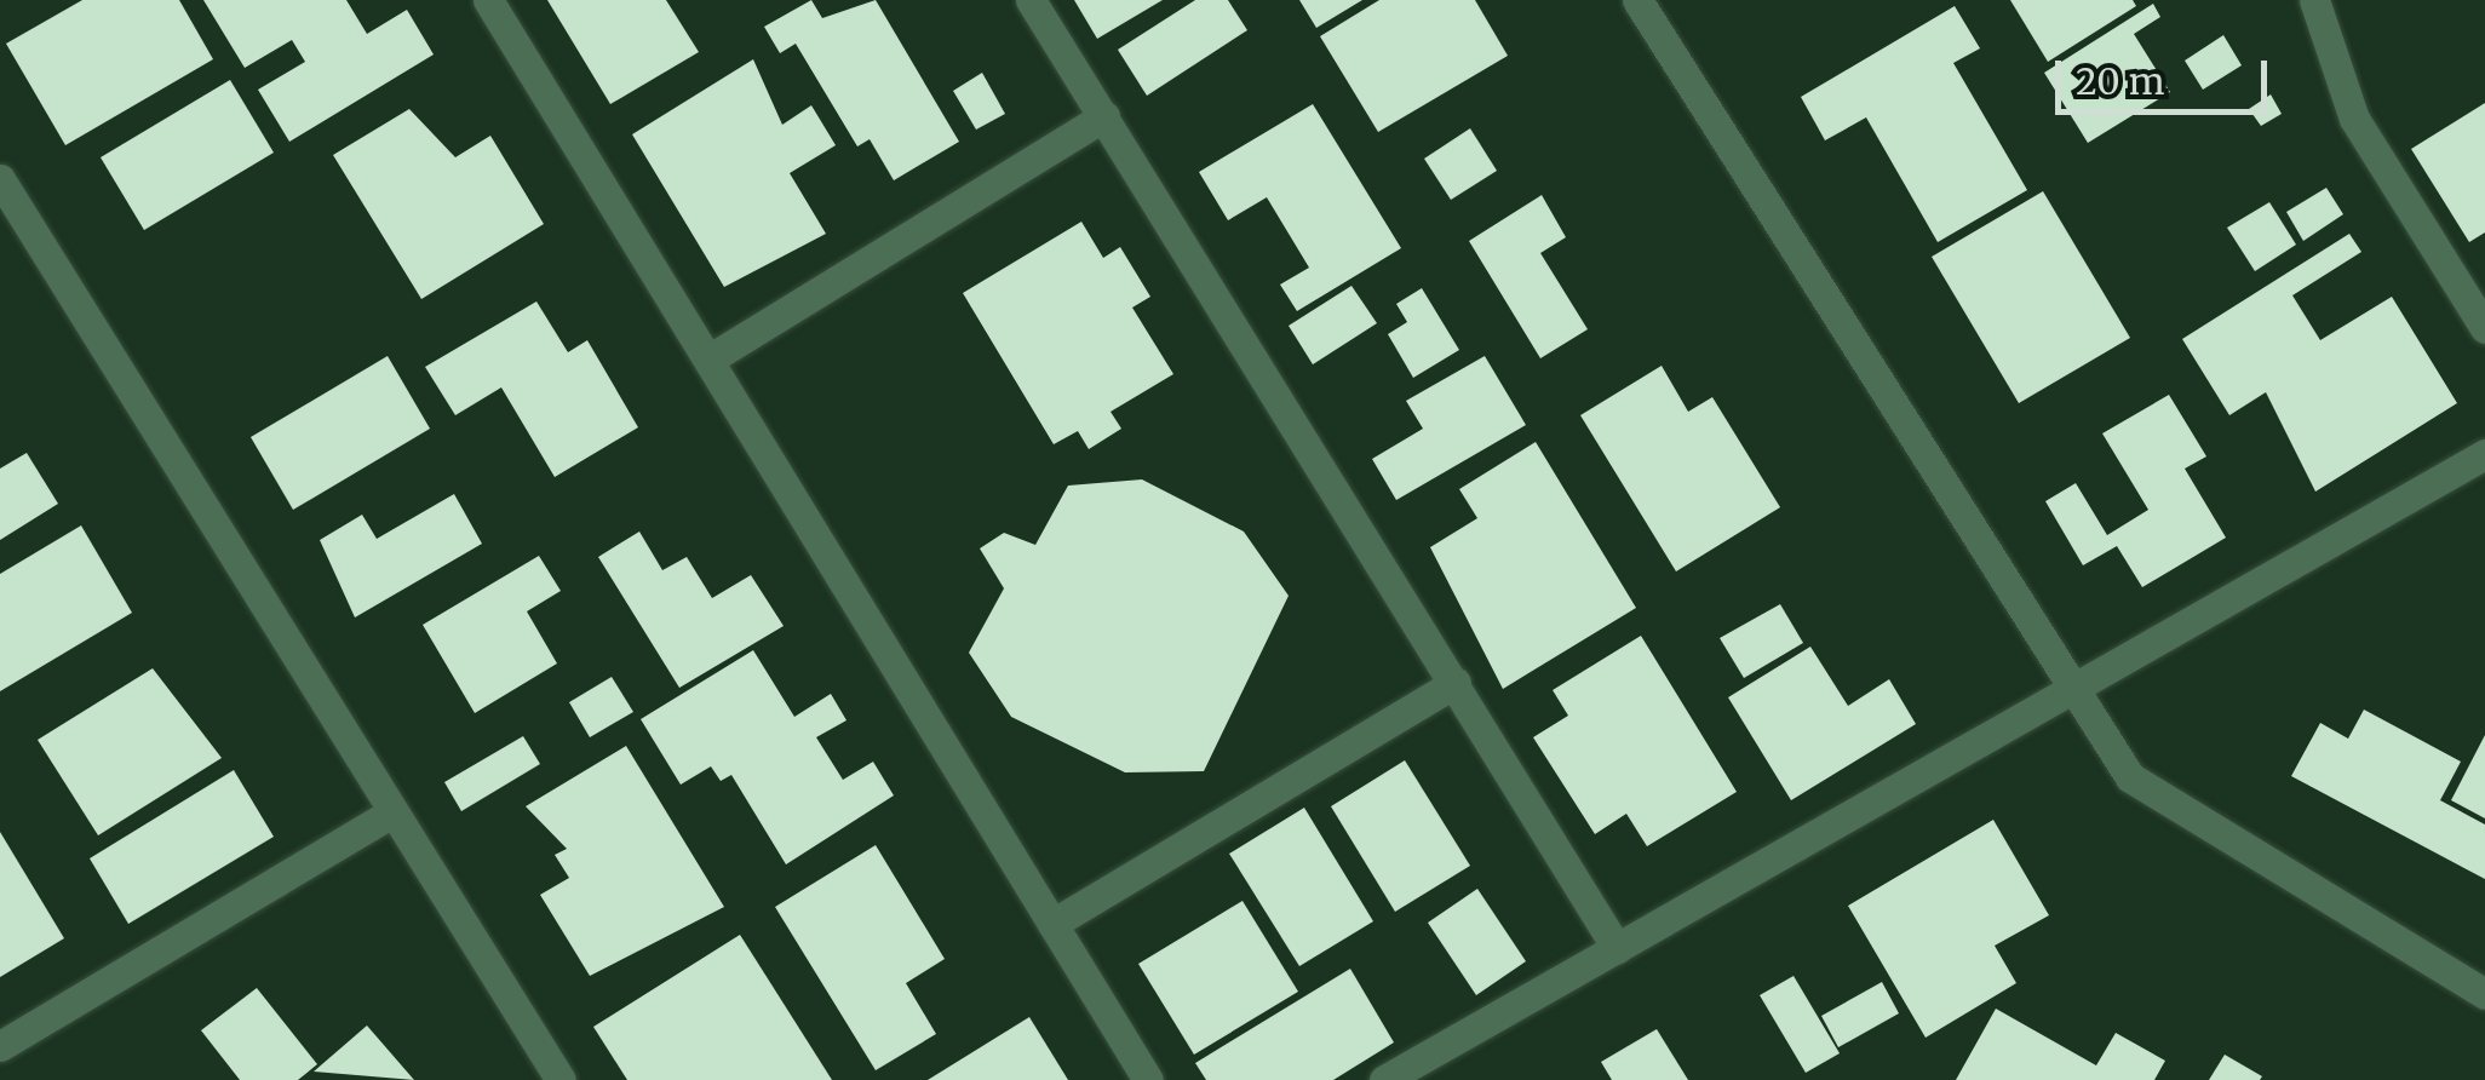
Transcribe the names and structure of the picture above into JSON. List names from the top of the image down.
{
  "scale_bar": "20 m"
}
